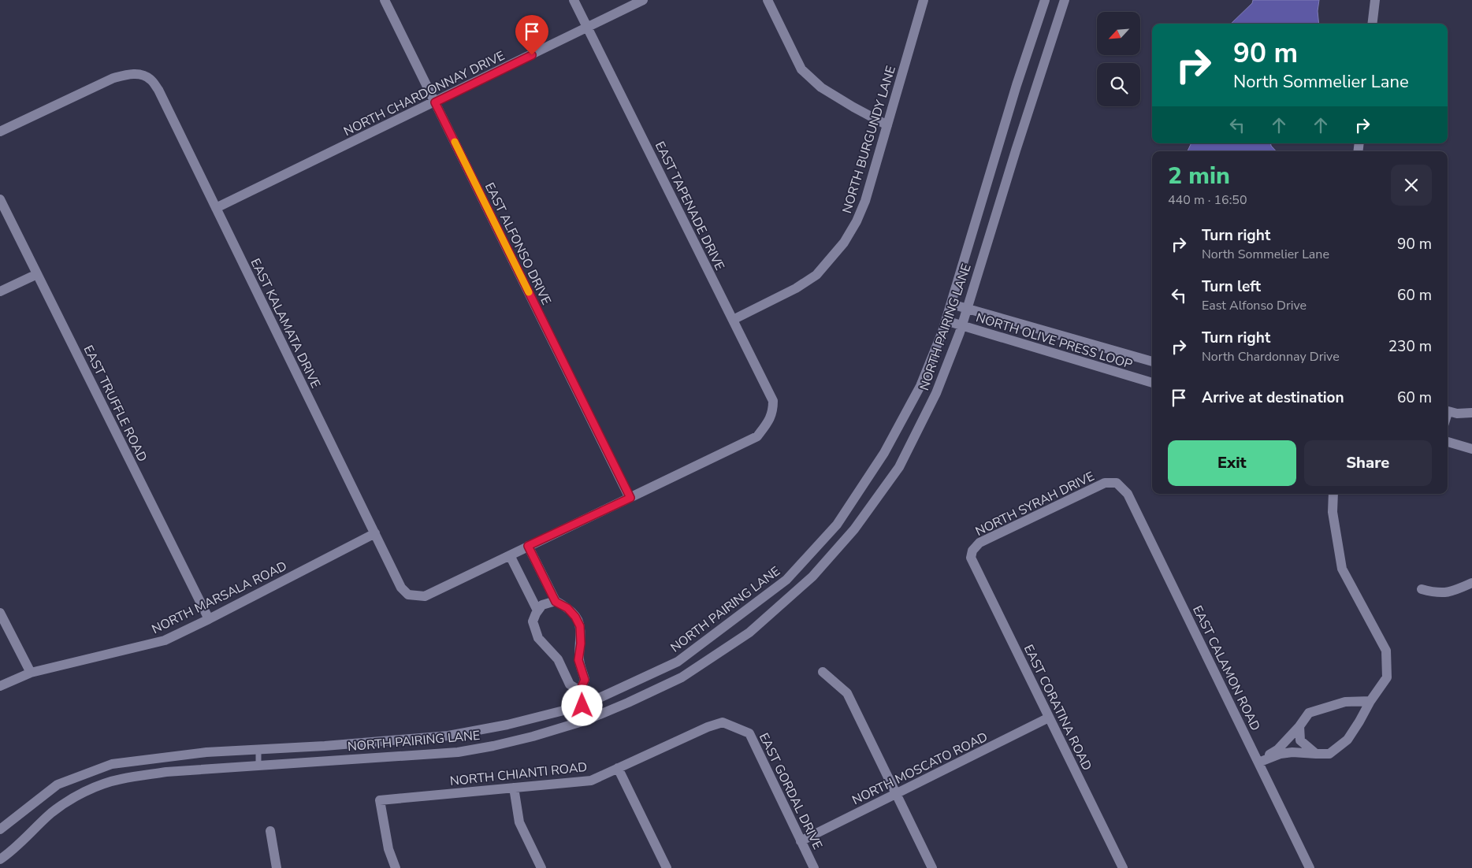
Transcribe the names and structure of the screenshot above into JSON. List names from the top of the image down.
{
  "streets": {
    "street": [
      "NORTH CHARDONNAY DRIVE",
      "NORTH BURGUNDY LANE",
      "EAST TAPENADE DRIVE",
      "EAST ALFONSO DRIVE",
      "EAST KALAMATA DRIVE",
      "NORTH PAIRING LANE",
      "NORTH OLIVE PRESS LOOP",
      "EAST TRUFFLE ROAD",
      "NORTH SYRAH DRIVE",
      "NORTH MARSALA ROAD",
      "EAST CALAMON ROAD",
      "EAST CORATINA ROAD",
      "NORTH MOSCATO ROAD",
      "NORTH CHIANTI ROAD",
      "EAST GORDAL DRIVE"
    ]
  },
  "crossings": [
    ["NORTH CHARDONNAY DRIVE", "EAST TAPENADE DRIVE"],
    ["NORTH CHARDONNAY DRIVE", "EAST ALFONSO DRIVE"],
    ["NORTH CHARDONNAY DRIVE", "EAST KALAMATA DRIVE"],
    ["NORTH BURGUNDY LANE", "EAST TAPENADE DRIVE"],
    ["EAST TAPENADE DRIVE", "EAST ALFONSO DRIVE"],
    ["EAST KALAMATA DRIVE", "NORTH MARSALA ROAD"],
    ["NORTH PAIRING LANE", "NORTH OLIVE PRESS LOOP"],
    ["EAST TRUFFLE ROAD", "NORTH MARSALA ROAD"],
    ["NORTH SYRAH DRIVE", "EAST CALAMON ROAD"],
    ["NORTH SYRAH DRIVE", "EAST CORATINA ROAD"],
    ["EAST CORATINA ROAD", "NORTH MOSCATO ROAD"],
    ["NORTH MOSCATO ROAD", "EAST GORDAL DRIVE"],
    ["NORTH CHIANTI ROAD", "EAST GORDAL DRIVE"]
  ],
  "north": "bottom left",
  "page": {
    "turn": ["90 m", "North Sommelier Lane"],
    "heading": ["2 min", "440 m · 16:50"],
    "list": [
      {
        "name": "Turn right",
        "note": "North Sommelier Lane",
        "value": "90 m"
      },
      {
        "name": "Turn left",
        "note": "East Alfonso Drive",
        "value": "60 m"
      },
      {
        "name": "Turn right",
        "note": "North Chardonnay Drive",
        "value": "230 m"
      },
      {
        "name": "Arrive at destination",
        "value": "60 m"
      }
    ],
    "buttons": ["Exit", "Share"]
  }
}
